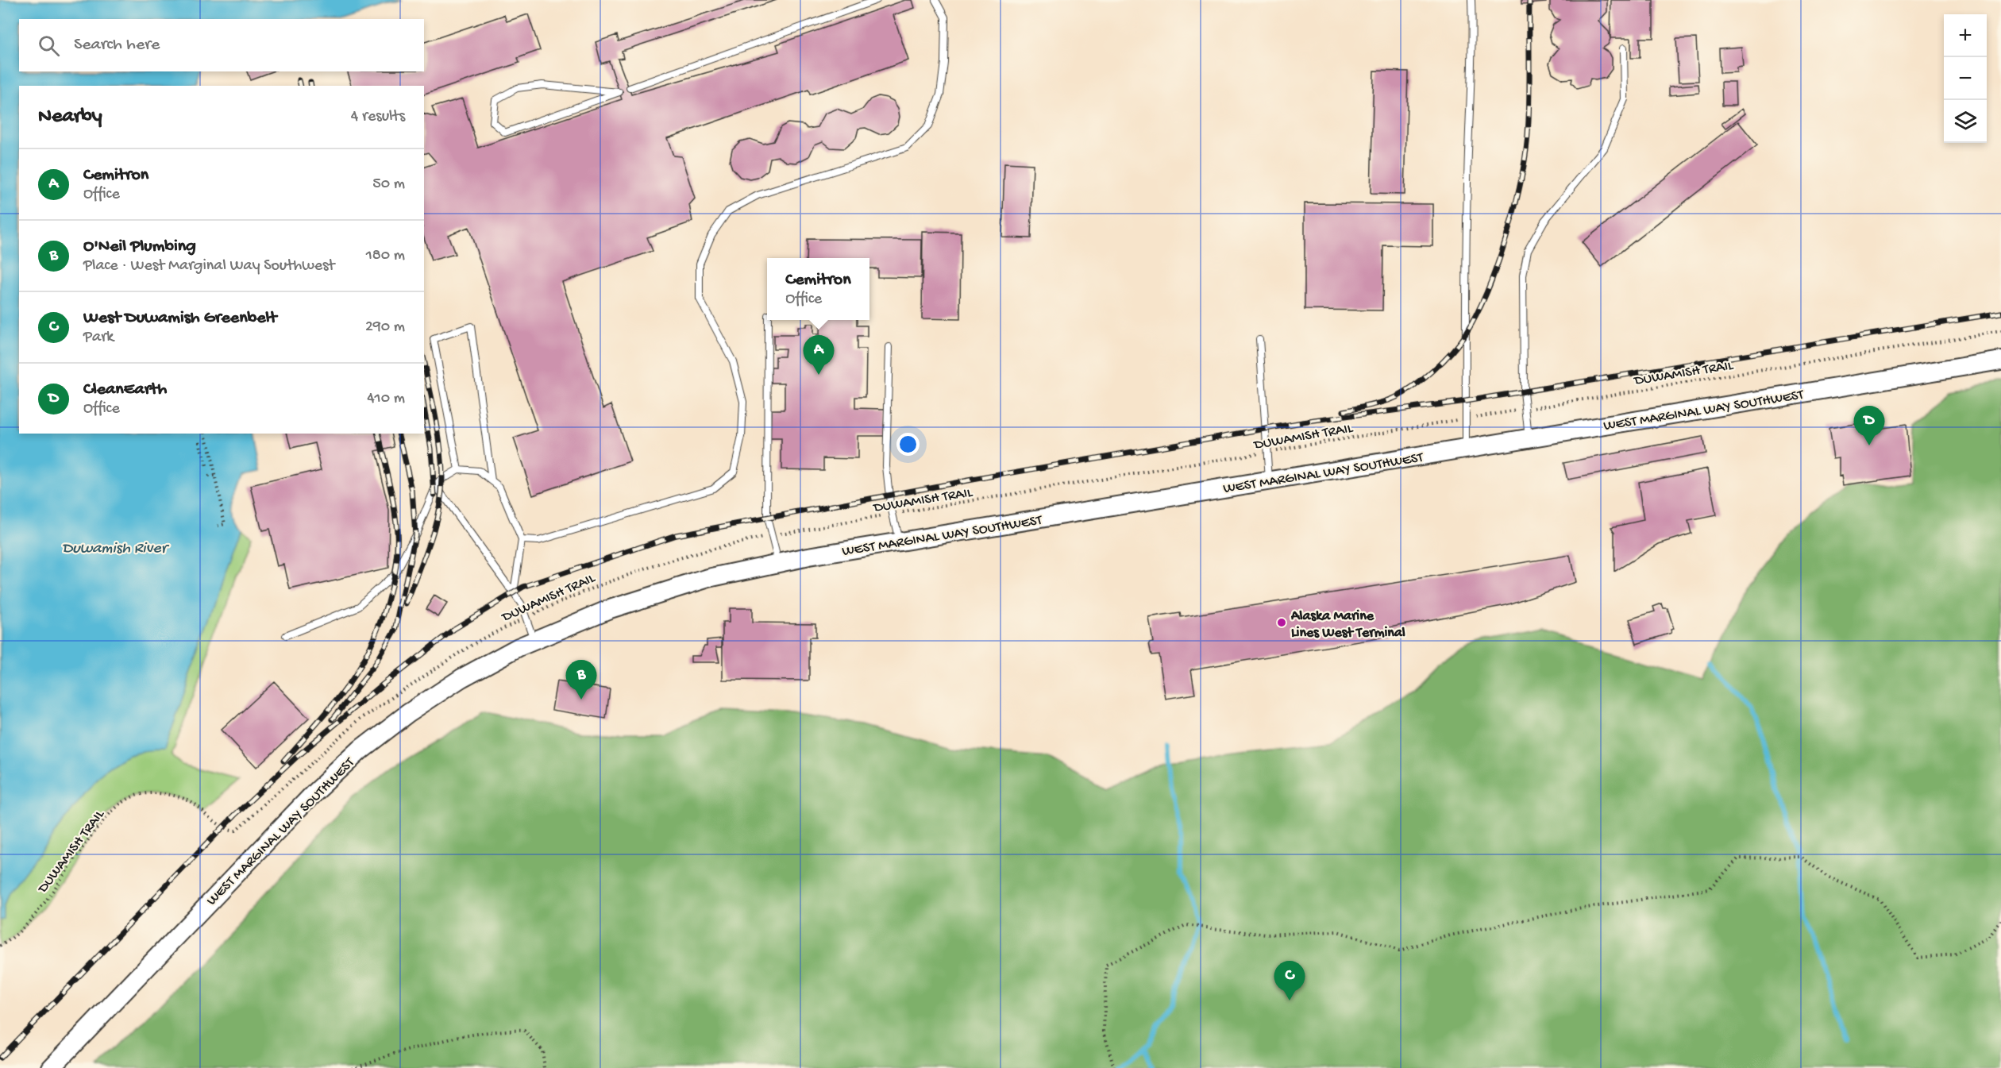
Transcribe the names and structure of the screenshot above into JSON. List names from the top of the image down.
{
  "streets": {
    "main road": ["WEST MARGINAL WAY SOUTHWEST"],
    "path": ["DUWAMISH TRAIL"]
  },
  "water": ["Duwamish River"],
  "places": ["Alaska Marine Lines West Terminal"],
  "page": {
    "map_buttons": ["+", "−"],
    "search": "Search here",
    "heading": ["Nearby", "4 results"],
    "list": [
      {
        "mark": "A",
        "name": "Cemitron",
        "note": "Office",
        "value": "50 m"
      },
      {
        "mark": "B",
        "name": "O'Neil Plumbing",
        "note": "Place · West Marginal Way Southwest",
        "value": "180 m"
      },
      {
        "mark": "C",
        "name": "West Duwamish Greenbelt",
        "note": "Park",
        "value": "290 m"
      },
      {
        "mark": "D",
        "name": "CleanEarth",
        "note": "Office",
        "value": "410 m"
      }
    ],
    "popup": ["Cemitron", "Office"],
    "pins": [
      "A",
      "D",
      "B",
      "C"
    ]
  }
}
